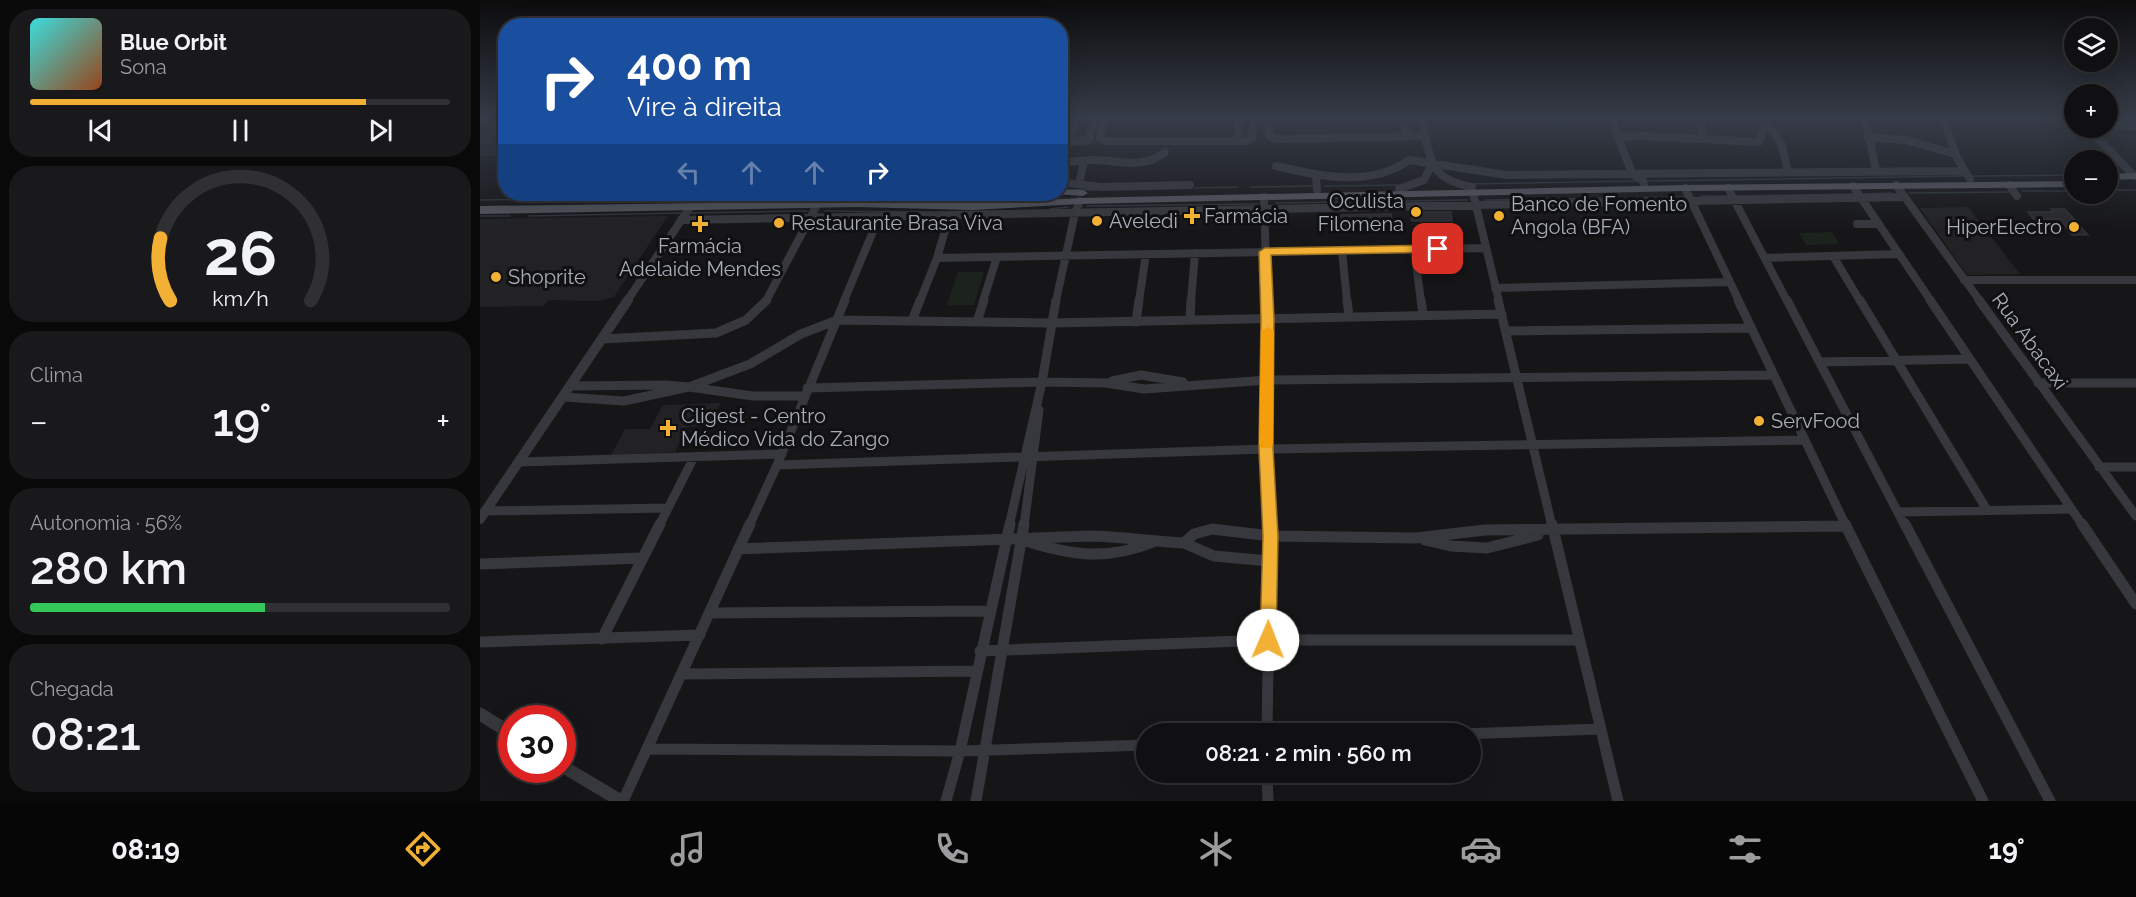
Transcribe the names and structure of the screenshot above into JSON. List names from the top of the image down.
{
  "streets": {
    "street": ["Rua Abacaxi"]
  },
  "places": {
    "other": [
      "Oculista Filomena",
      "Banco de Fomento Angola (BFA)",
      "Aveledi",
      "Restaurante Brasa Viva",
      "HiperElectro",
      "Shoprite",
      "ServFood"
    ],
    "health": ["Farmácia", "Farmácia Adelaide Mendes", "Cligest - Centro Médico Vida do Zango"]
  },
  "page": {
    "song": ["Blue Orbit", "Sona"],
    "map_buttons": ["+", "−"],
    "turn": ["400 m", "Vire à direita"],
    "tile": [
      "Clima",
      ["Autonomia · 56%", "280 km"],
      ["Chegada", "08:21"]
    ],
    "heat": ["−", "19°", "+"],
    "limit": "30",
    "trip": "08:21 · 2 min · 560 m",
    "tabs": ["08:19", "19°"],
    "gauge": ["26", "km/h"]
  }
}
